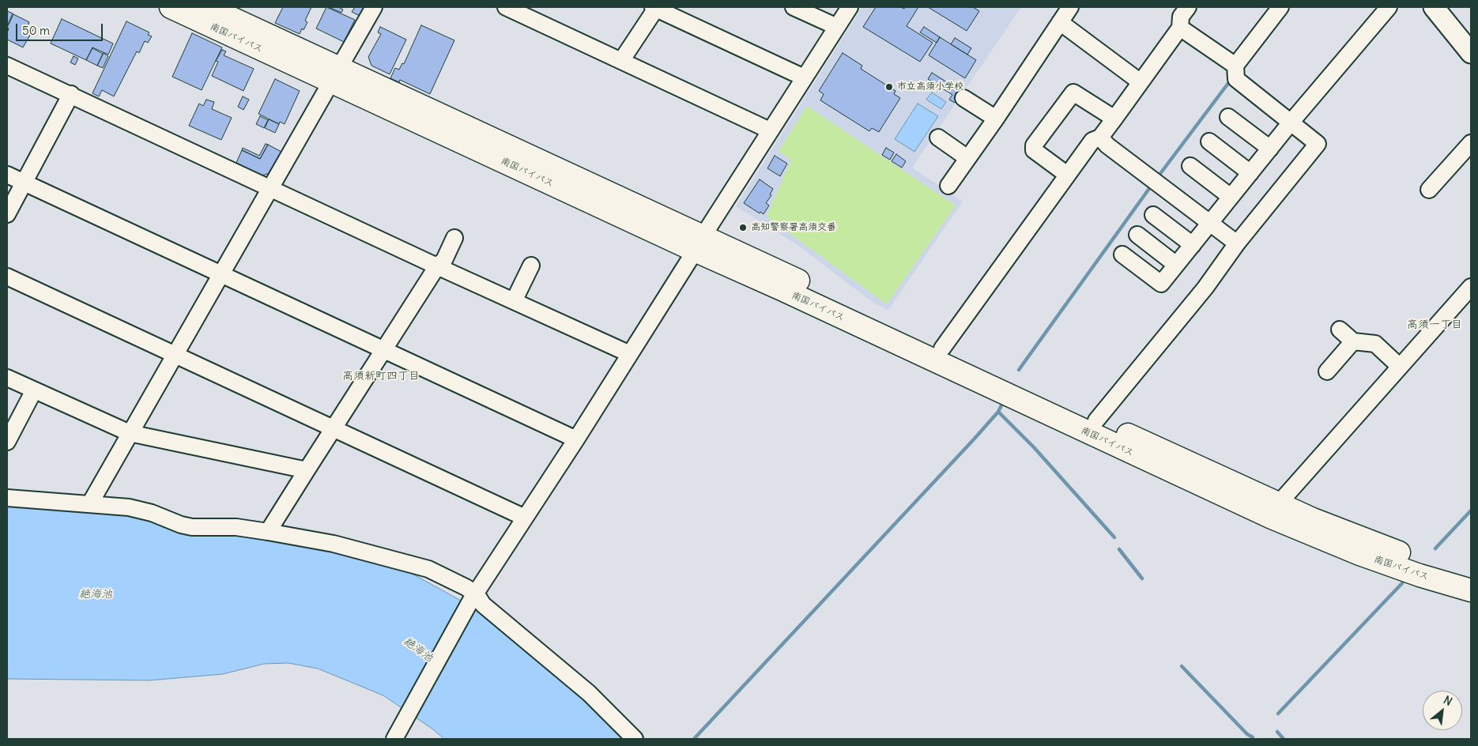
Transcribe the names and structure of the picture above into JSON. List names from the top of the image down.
{
  "streets": {
    "highway": ["南国バイパス"]
  },
  "districts": ["高須一丁目", "高須新町四丁目"],
  "water": ["絶海池"],
  "places": ["市立高須小学校", "高知警察署高須交番"],
  "scale_bar": "50 m",
  "north": "top right"
}
